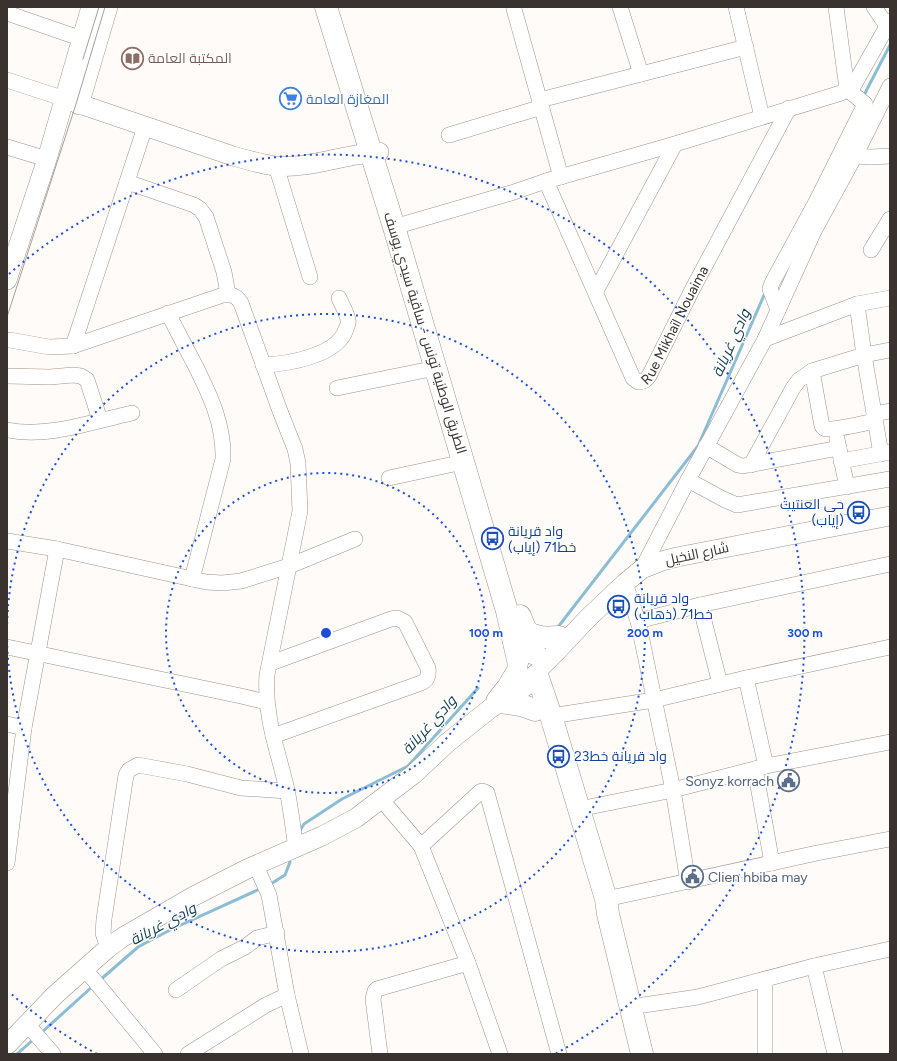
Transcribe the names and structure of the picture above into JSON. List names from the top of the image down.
{
  "streets": {
    "highway": ["الطريق الوطنية تونس - ساقية سيدي يوسف"],
    "main road": ["شارع النخيل"],
    "street": ["Rue Mikhaïl Nouaima"]
  },
  "crossings": [
    ["الطريق الوطنية تونس - ساقية سيدي يوسف", "شارع النخيل"]
  ],
  "water": ["وادي غريانة"],
  "places": {
    "library": ["المكتبة العامة"],
    "supermarket": ["المغازة العامة"],
    "bus stop": [
      "حي العنتيت (إياب)",
      "واد قريانة خط71 (إياب)",
      "واد قريانة خط71 (ذهاب)",
      "واد قريانة خط23"
    ],
    "public building": ["Sonyz korrach", "Clien hbiba may"]
  },
  "rings": ["100 m", "200 m", "300 m"]
}
